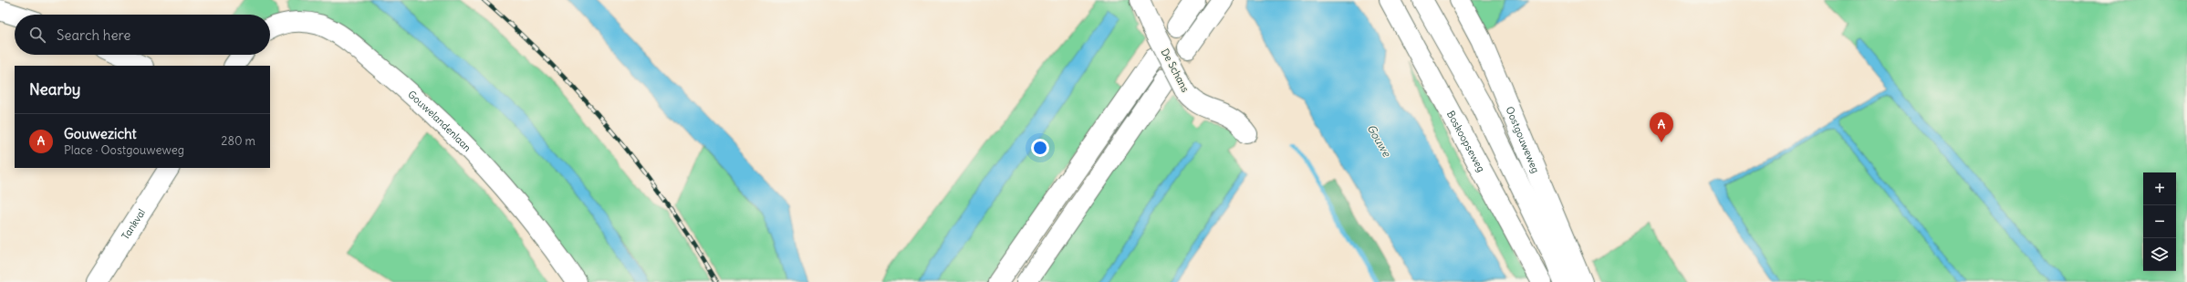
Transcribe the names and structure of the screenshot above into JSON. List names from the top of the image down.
{
  "streets": {
    "main road": [
      "De Schans",
      "Gouwelandenlaan",
      "Oostgouweweg",
      "Boskoopseweg",
      "Tankval"
    ]
  },
  "water": ["Gouwe"],
  "page": {
    "search": "Search here",
    "heading": "Nearby",
    "pins": "A",
    "list": [
      {
        "mark": "A",
        "name": "Gouwezicht",
        "note": "Place · Oostgouweweg",
        "value": "280 m"
      }
    ],
    "map_buttons": ["+", "−"]
  }
}
